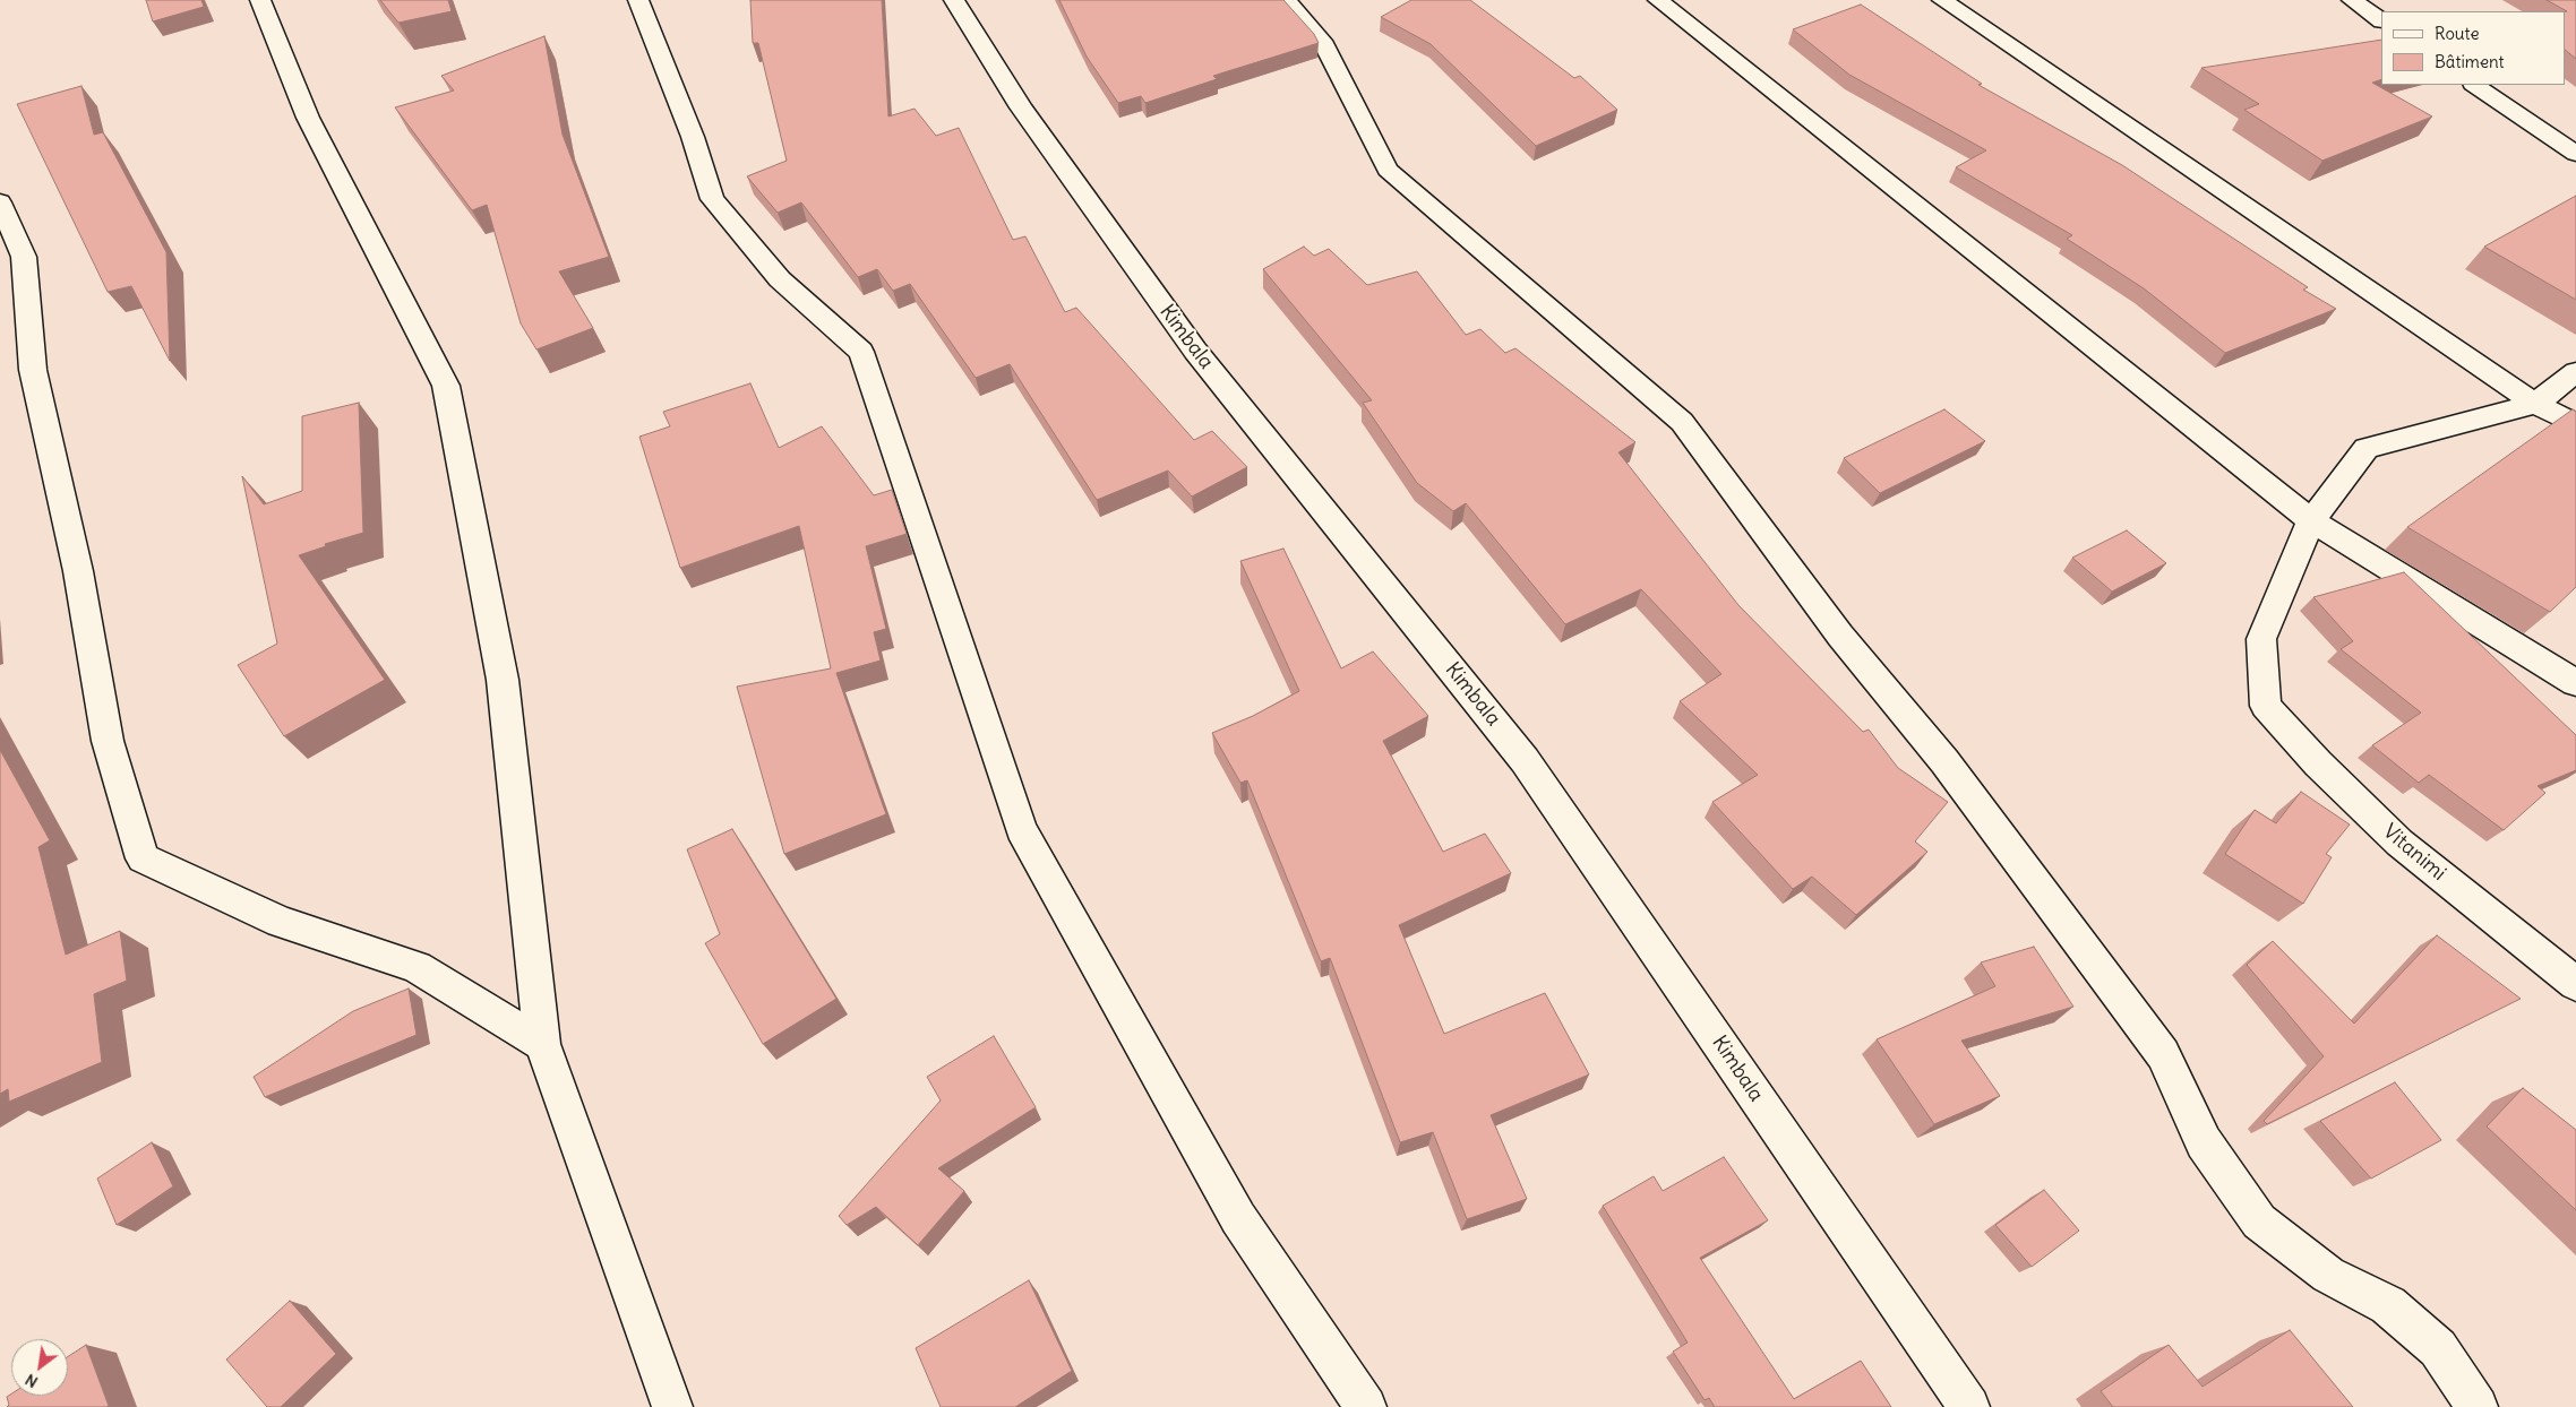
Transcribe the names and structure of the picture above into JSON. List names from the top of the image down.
{
  "streets": {
    "street": ["Kimbala", "Vitanimi"]
  },
  "legend": ["Route", "Bâtiment"],
  "north": "bottom left"
}
